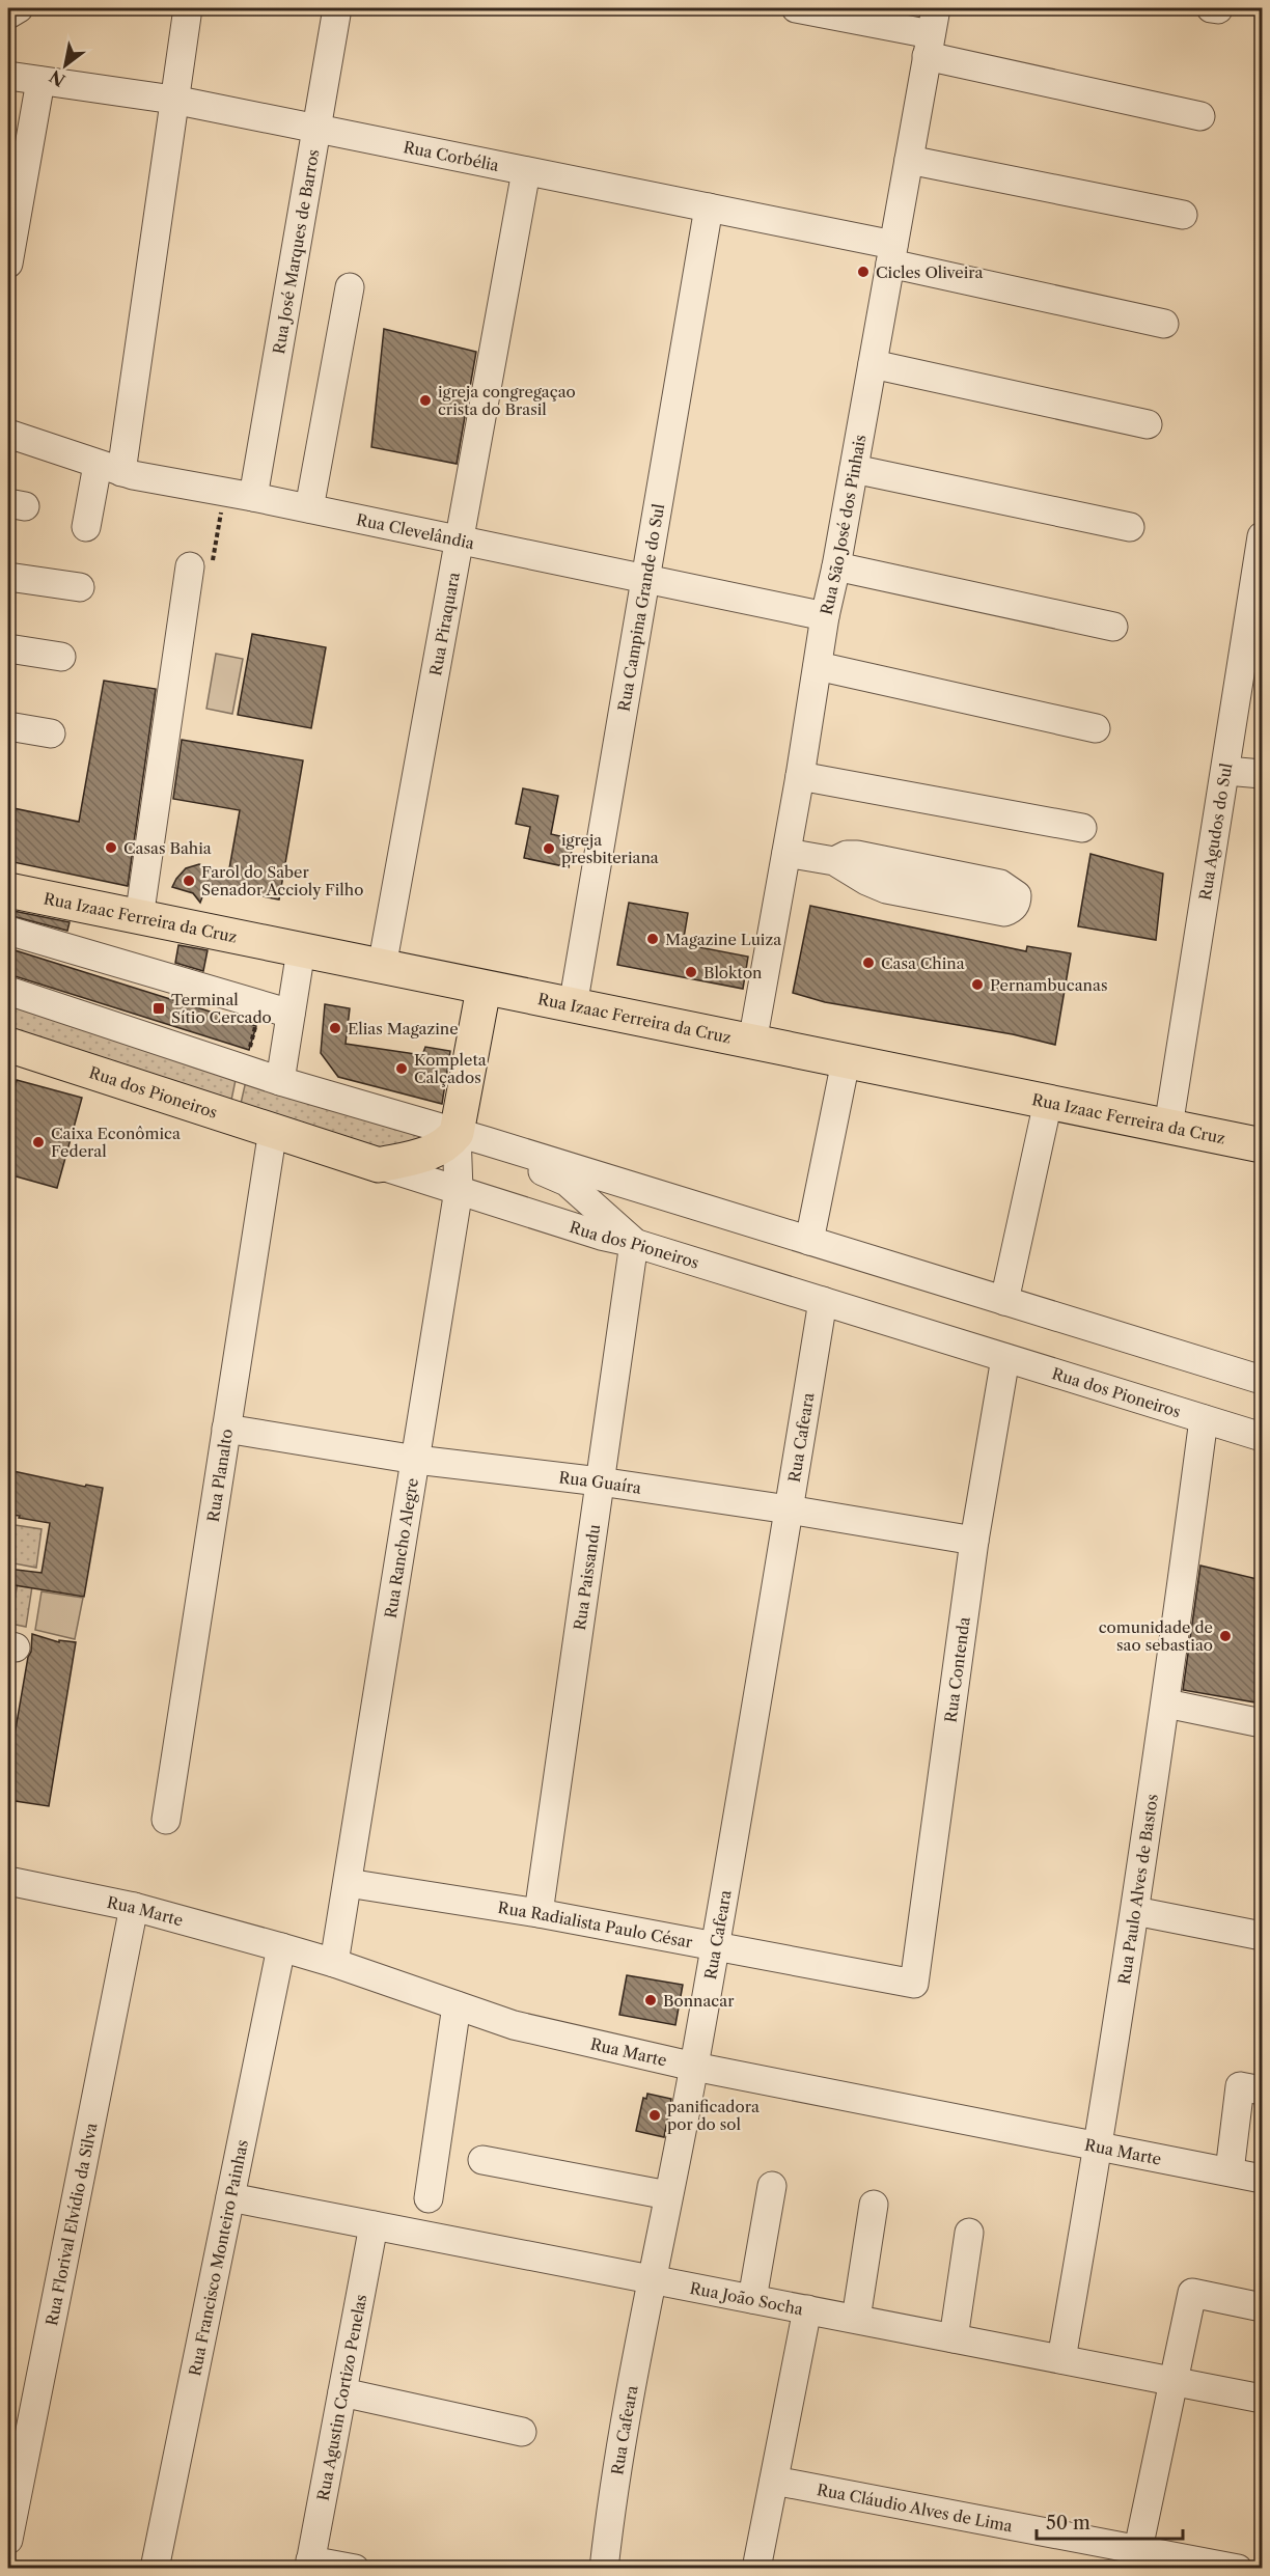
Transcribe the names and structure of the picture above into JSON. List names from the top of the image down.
{
  "streets": {
    "main road": ["Rua Izaac Ferreira da Cruz", "Rua dos Pioneiros", "Rua Rancho Alegre"],
    "street": [
      "Rua Corbélia",
      "Rua José Marques de Barros",
      "Rua São José dos Pinhais",
      "Rua Clevelândia",
      "Rua Campina Grande do Sul",
      "Rua Piraquara",
      "Rua Agudos do Sul",
      "Rua Cafeara",
      "Rua Planalto",
      "Rua Guaíra",
      "Rua Paissandu",
      "Rua Contenda",
      "Rua Paulo Alves de Bastos",
      "Rua Marte",
      "Rua Radialista Paulo César",
      "Rua Florival Elvídio da Silva",
      "Rua Francisco Monteiro Painhas",
      "Rua João Socha",
      "Rua Agustin Cortizo Penelas",
      "Rua Cláudio Alves de Lima"
    ]
  },
  "crossings": [
    ["Rua Corbélia", "Rua José Marques de Barros"],
    ["Rua Corbélia", "Rua São José dos Pinhais"],
    ["Rua Corbélia", "Rua Campina Grande do Sul"],
    ["Rua Corbélia", "Rua Piraquara"],
    ["Rua José Marques de Barros", "Rua Clevelândia"],
    ["Rua São José dos Pinhais", "Rua Clevelândia"],
    ["Rua São José dos Pinhais", "Rua Izaac Ferreira da Cruz"],
    ["Rua Clevelândia", "Rua Campina Grande do Sul"],
    ["Rua Clevelândia", "Rua Piraquara"],
    ["Rua Campina Grande do Sul", "Rua Izaac Ferreira da Cruz"],
    ["Rua Piraquara", "Rua Izaac Ferreira da Cruz"],
    ["Rua Agudos do Sul", "Rua Izaac Ferreira da Cruz"],
    ["Rua Izaac Ferreira da Cruz", "Rua Rancho Alegre"],
    ["Rua dos Pioneiros", "Rua Cafeara"],
    ["Rua dos Pioneiros", "Rua Planalto"],
    ["Rua dos Pioneiros", "Rua Rancho Alegre"],
    ["Rua dos Pioneiros", "Rua Paissandu"],
    ["Rua dos Pioneiros", "Rua Contenda"],
    ["Rua dos Pioneiros", "Rua Paulo Alves de Bastos"],
    ["Rua Cafeara", "Rua Guaíra"],
    ["Rua Cafeara", "Rua Marte"],
    ["Rua Cafeara", "Rua Radialista Paulo César"],
    ["Rua Cafeara", "Rua João Socha"],
    ["Rua Planalto", "Rua Guaíra"],
    ["Rua Guaíra", "Rua Rancho Alegre"],
    ["Rua Guaíra", "Rua Paissandu"],
    ["Rua Guaíra", "Rua Contenda"],
    ["Rua Rancho Alegre", "Rua Marte"],
    ["Rua Rancho Alegre", "Rua Radialista Paulo César"],
    ["Rua Paissandu", "Rua Radialista Paulo César"],
    ["Rua Contenda", "Rua Radialista Paulo César"],
    ["Rua Paulo Alves de Bastos", "Rua Marte"],
    ["Rua Paulo Alves de Bastos", "Rua João Socha"],
    ["Rua Marte", "Rua Florival Elvídio da Silva"],
    ["Rua Marte", "Rua Francisco Monteiro Painhas"],
    ["Rua Francisco Monteiro Painhas", "Rua João Socha"],
    ["Rua João Socha", "Rua Agustin Cortizo Penelas"]
  ],
  "places": {
    "other": [
      "Cicles Oliveira",
      "igreja congregaçao crista do Brasil",
      "Casas Bahia",
      "igreja presbiteriana",
      "Farol do Saber Senador Accioly Filho",
      "Magazine Luiza",
      "Casa China",
      "Blokton",
      "Pernambucanas",
      "Elias Magazine",
      "Kompleta Calçados",
      "Caixa Econômica Federal",
      "comunidade de sao sebastiao",
      "Bonnacar",
      "panificadora por do sol"
    ],
    "transit": ["Terminal Sítio Cercado"]
  },
  "scale_bar": "50 m",
  "north": "bottom left"
}
